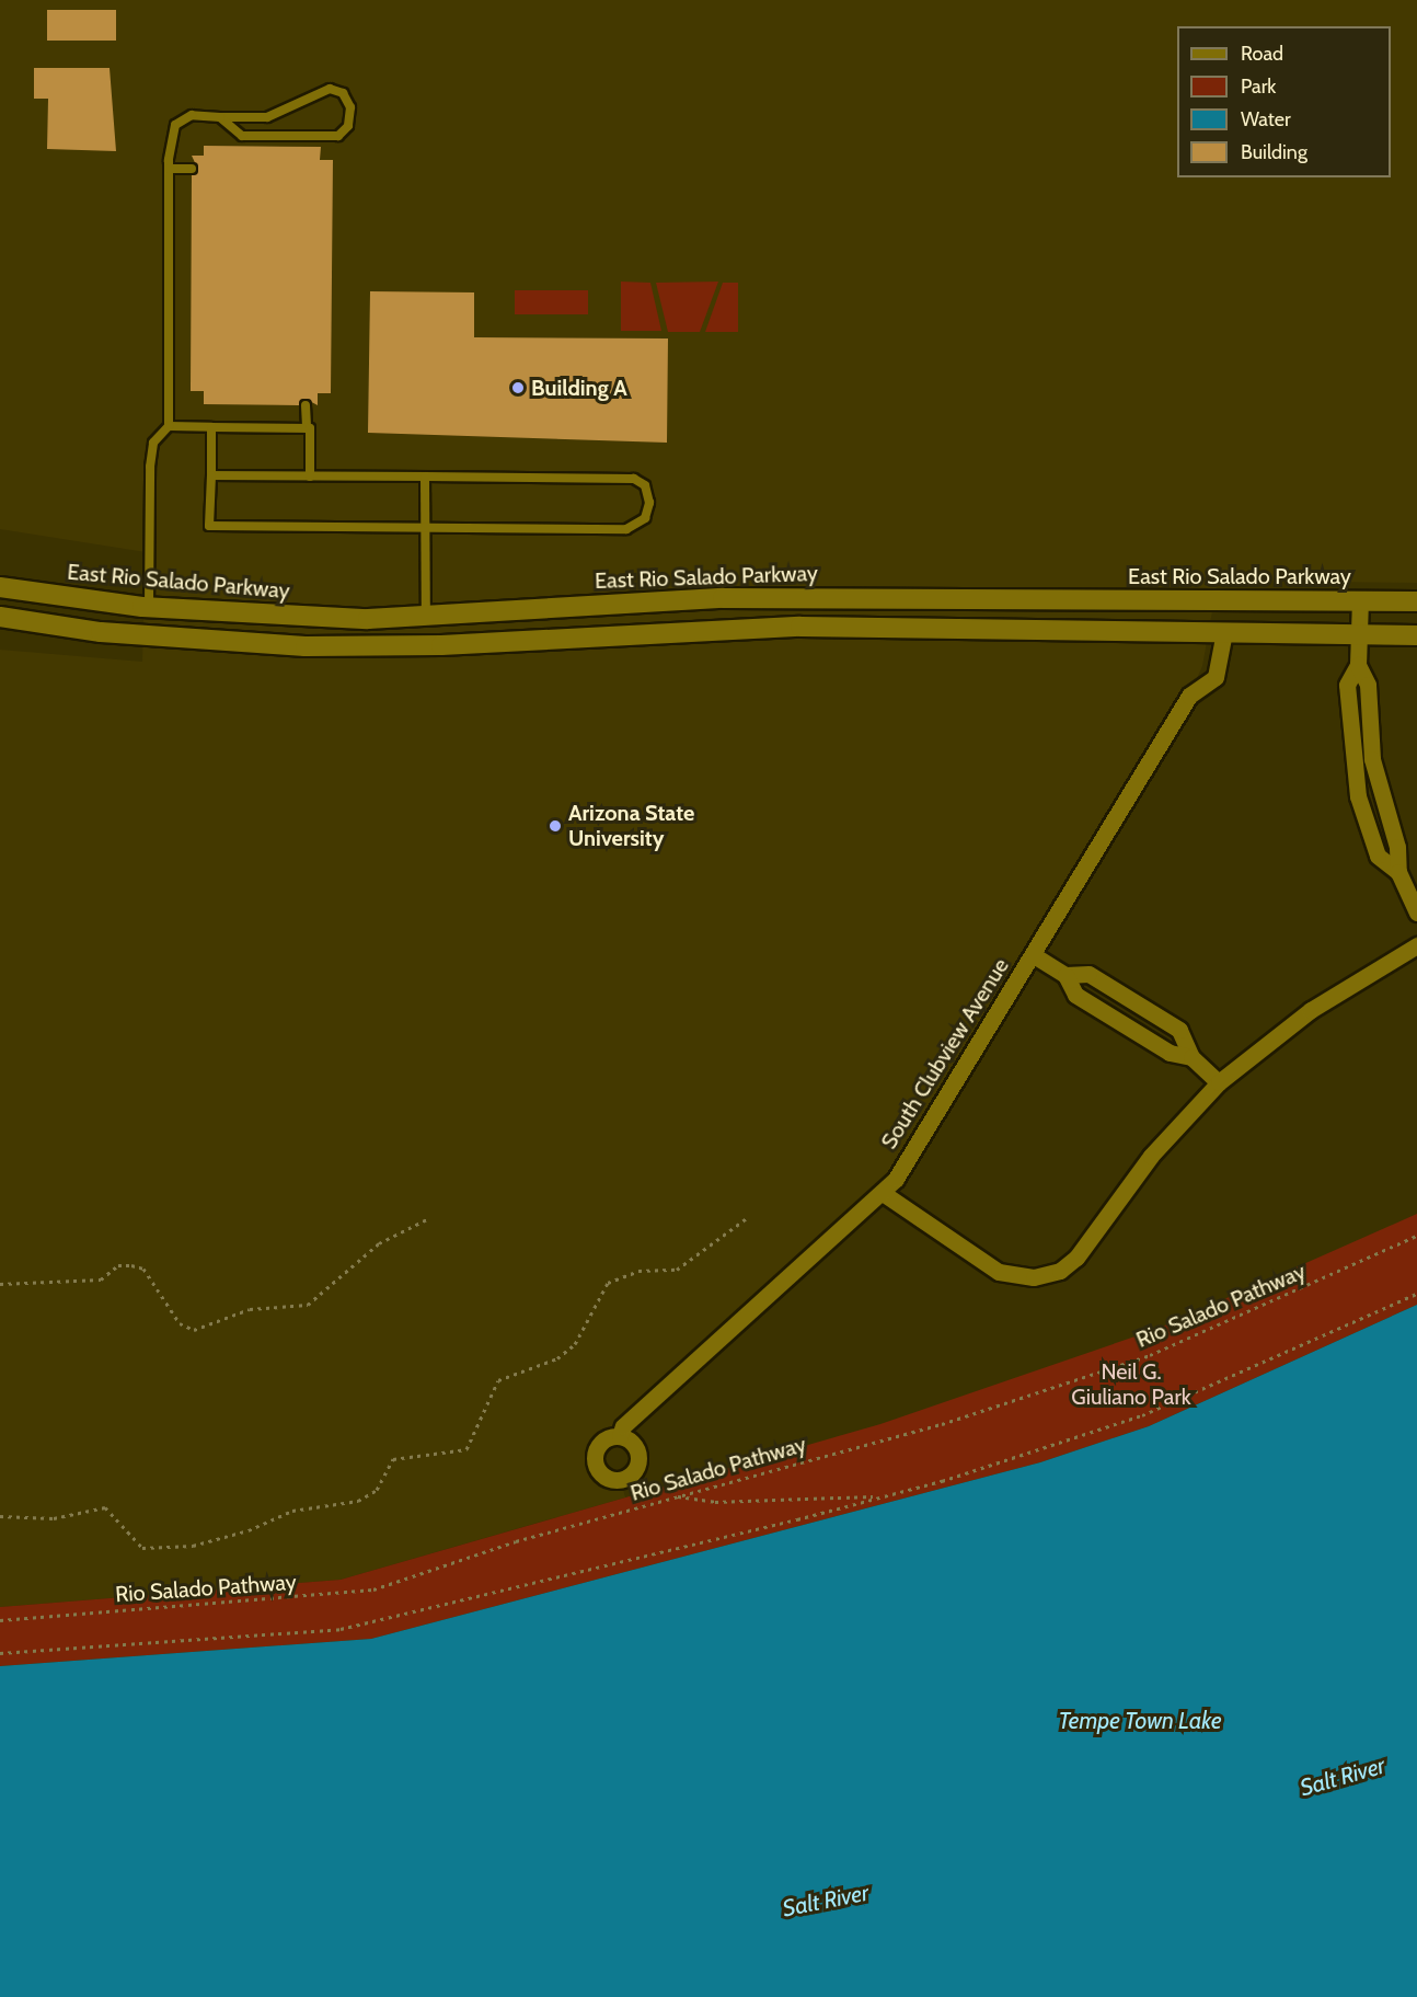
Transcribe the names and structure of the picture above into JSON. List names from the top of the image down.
{
  "streets": {
    "main road": ["East Rio Salado Parkway"],
    "street": ["South Clubview Avenue"],
    "path": ["Rio Salado Pathway"]
  },
  "water": ["Tempe Town Lake", "Salt River"],
  "parks": ["Neil G. Giuliano Park"],
  "places": ["Building A", "Arizona State University"],
  "legend": [
    "Road",
    "Park",
    "Water",
    "Building"
  ]
}
